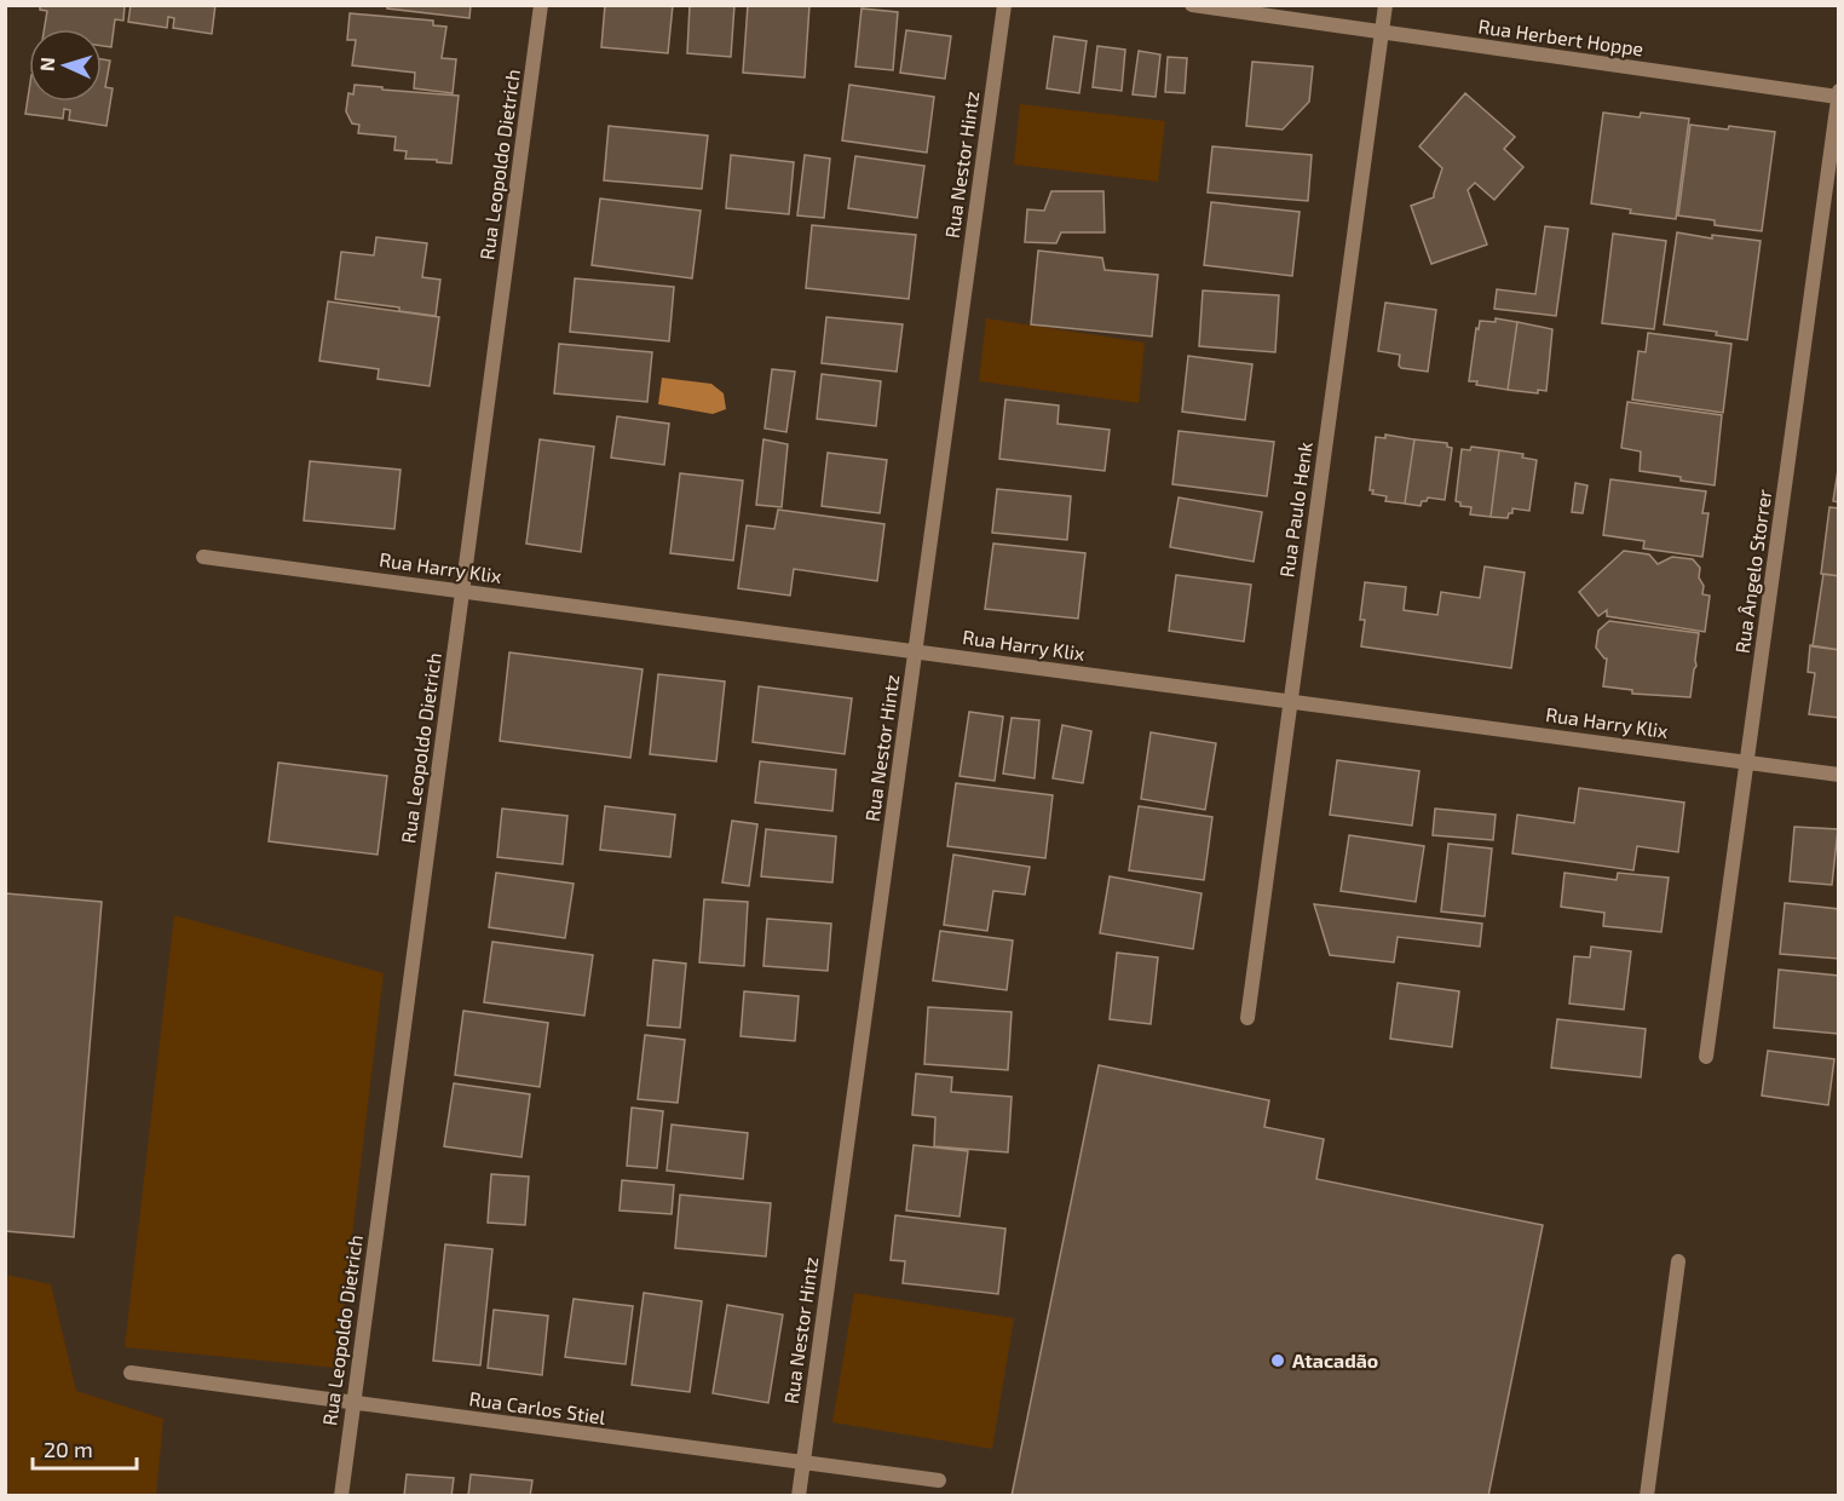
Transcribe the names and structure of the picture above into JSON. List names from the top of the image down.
{
  "streets": {
    "street": [
      "Rua Herbert Hoppe",
      "Rua Leopoldo Dietrich",
      "Rua Nestor Hintz",
      "Rua Paulo Henk",
      "Rua Harry Klix",
      "Rua Ângelo Storrer",
      "Rua Carlos Stiel"
    ]
  },
  "crossings": [
    ["Rua Herbert Hoppe", "Rua Paulo Henk"],
    ["Rua Herbert Hoppe", "Rua Ângelo Storrer"],
    ["Rua Leopoldo Dietrich", "Rua Harry Klix"],
    ["Rua Leopoldo Dietrich", "Rua Carlos Stiel"],
    ["Rua Nestor Hintz", "Rua Harry Klix"],
    ["Rua Nestor Hintz", "Rua Carlos Stiel"],
    ["Rua Paulo Henk", "Rua Harry Klix"],
    ["Rua Harry Klix", "Rua Ângelo Storrer"]
  ],
  "places": ["Atacadão"],
  "scale_bar": "20 m",
  "north": "left"
}
